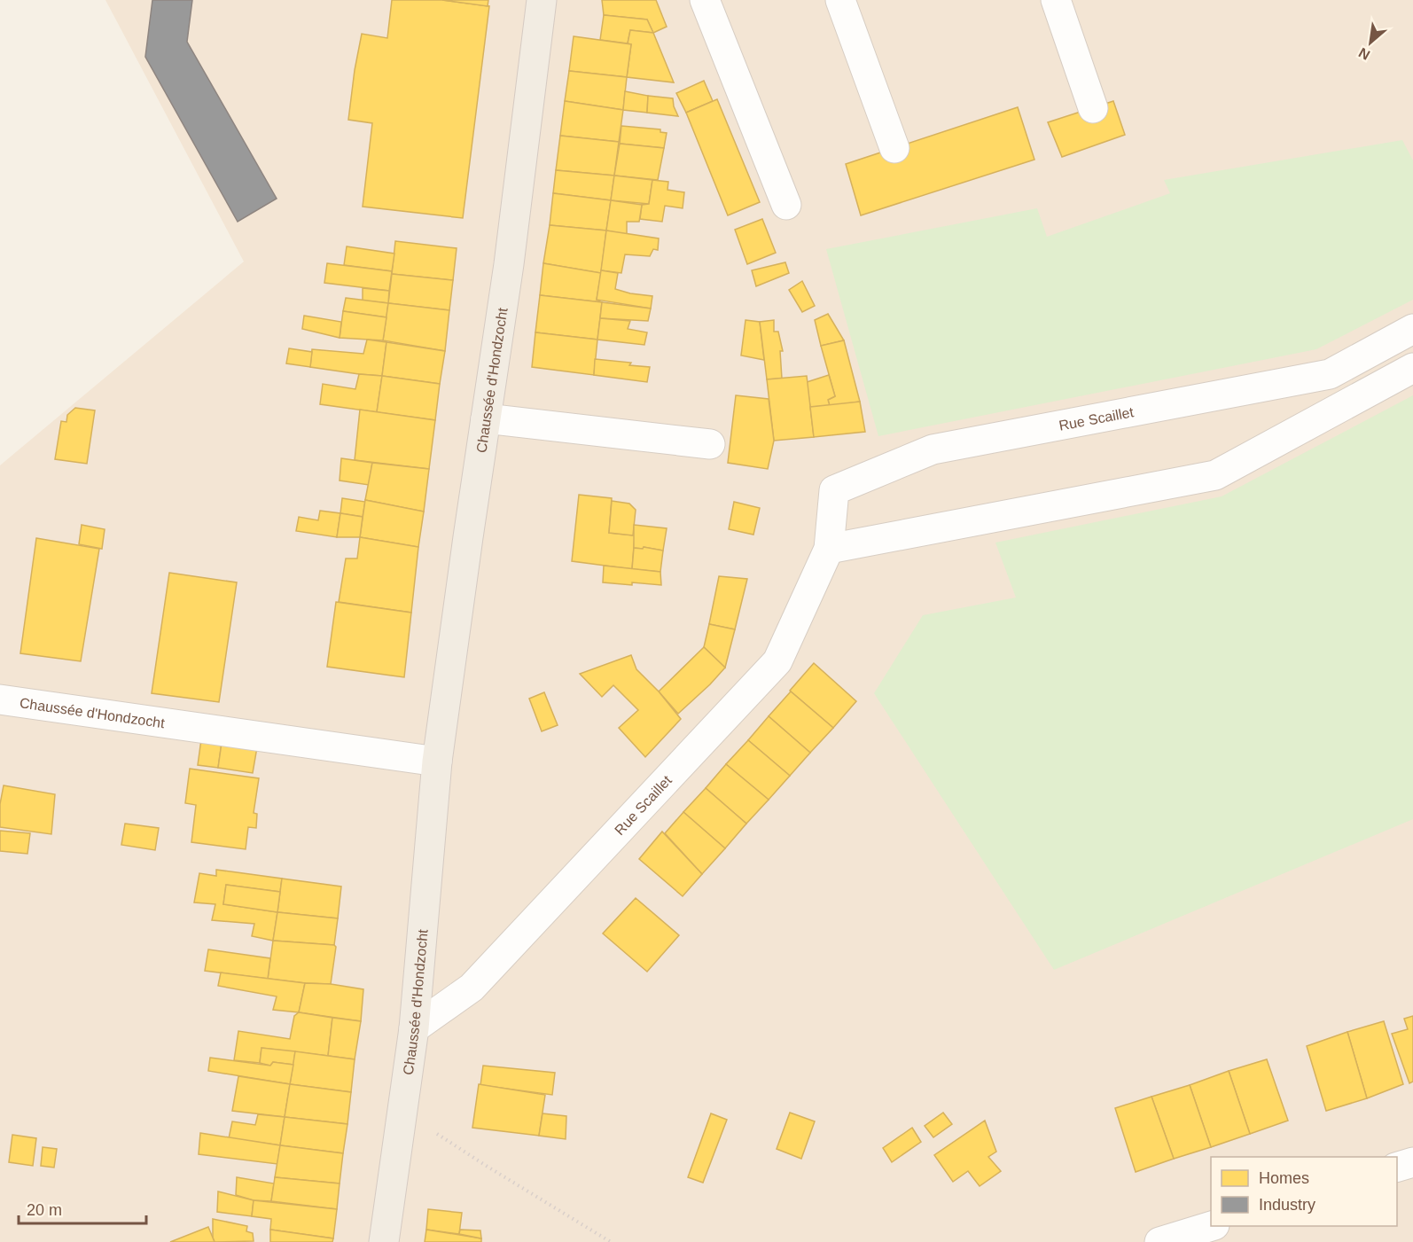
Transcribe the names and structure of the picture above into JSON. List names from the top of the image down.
{
  "streets": {
    "main road": ["Chaussée d'Hondzocht"],
    "street": ["Rue Scaillet"]
  },
  "crossings": [
    ["Chaussée d'Hondzocht", "Rue Scaillet"]
  ],
  "legend": ["Homes", "Industry"],
  "scale_bar": "20 m",
  "north": "bottom left"
}
